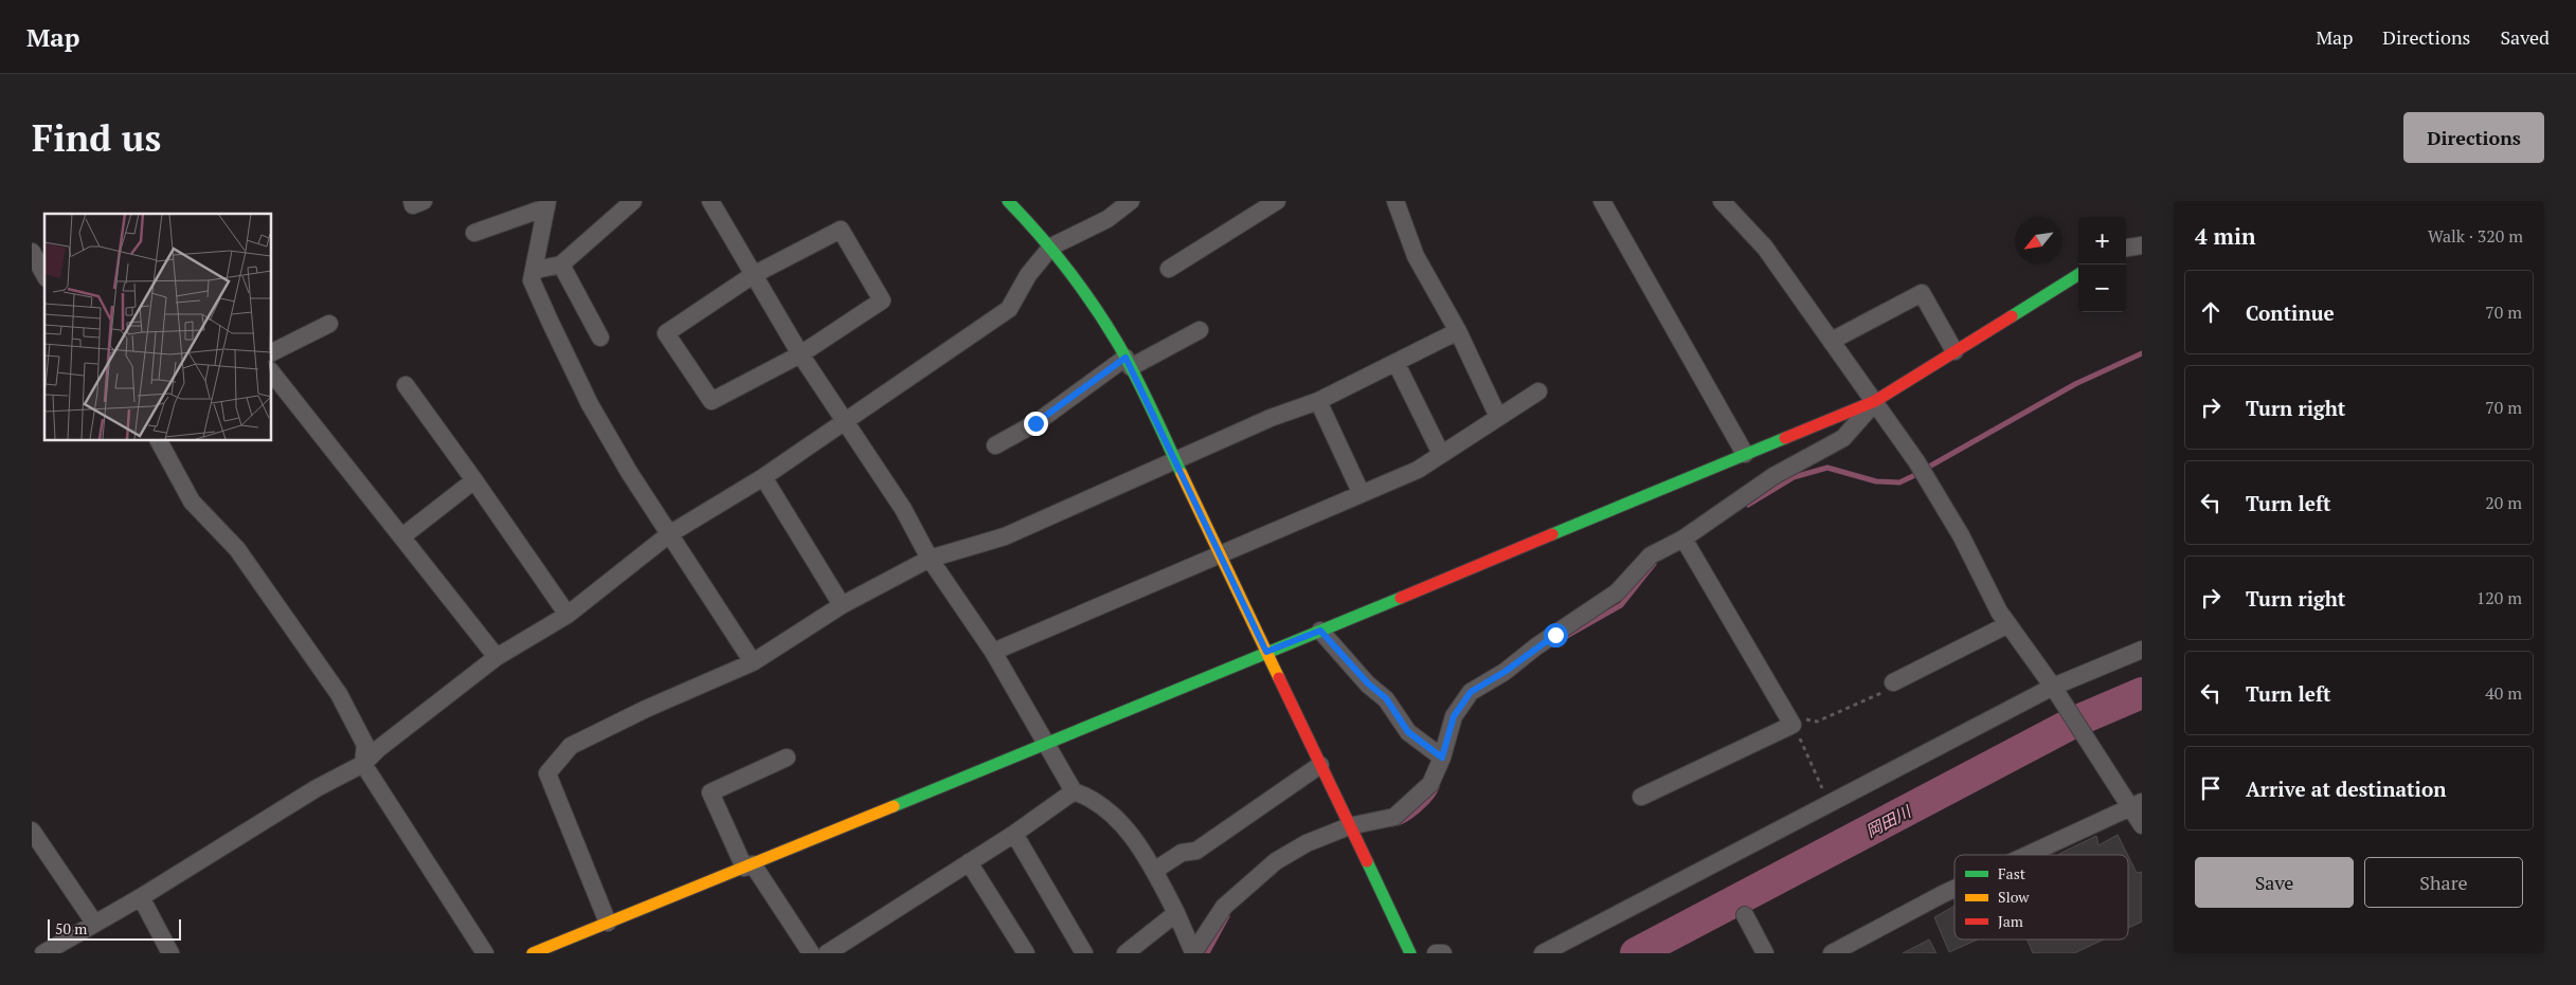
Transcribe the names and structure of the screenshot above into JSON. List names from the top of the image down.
{
  "water": ["岡田川"],
  "legend": ["Fast", "Slow", "Jam"],
  "scale_bar": "50 m",
  "north": "bottom left",
  "page": {
    "header": "Map",
    "nav": ["Map", "Directions", "Saved"],
    "buttons": [
      "Directions",
      ["Save", "Share"]
    ],
    "title": "Find us",
    "heading": ["4 min", "Walk · 320 m"],
    "map_buttons": ["+", "−"],
    "list": [
      ["Continue", "70 m"],
      ["Turn right", "70 m"],
      ["Turn left", "20 m"],
      ["Turn right", "120 m"],
      ["Turn left", "40 m"],
      "Arrive at destination"
    ],
    "scale": "50 m"
  }
}
